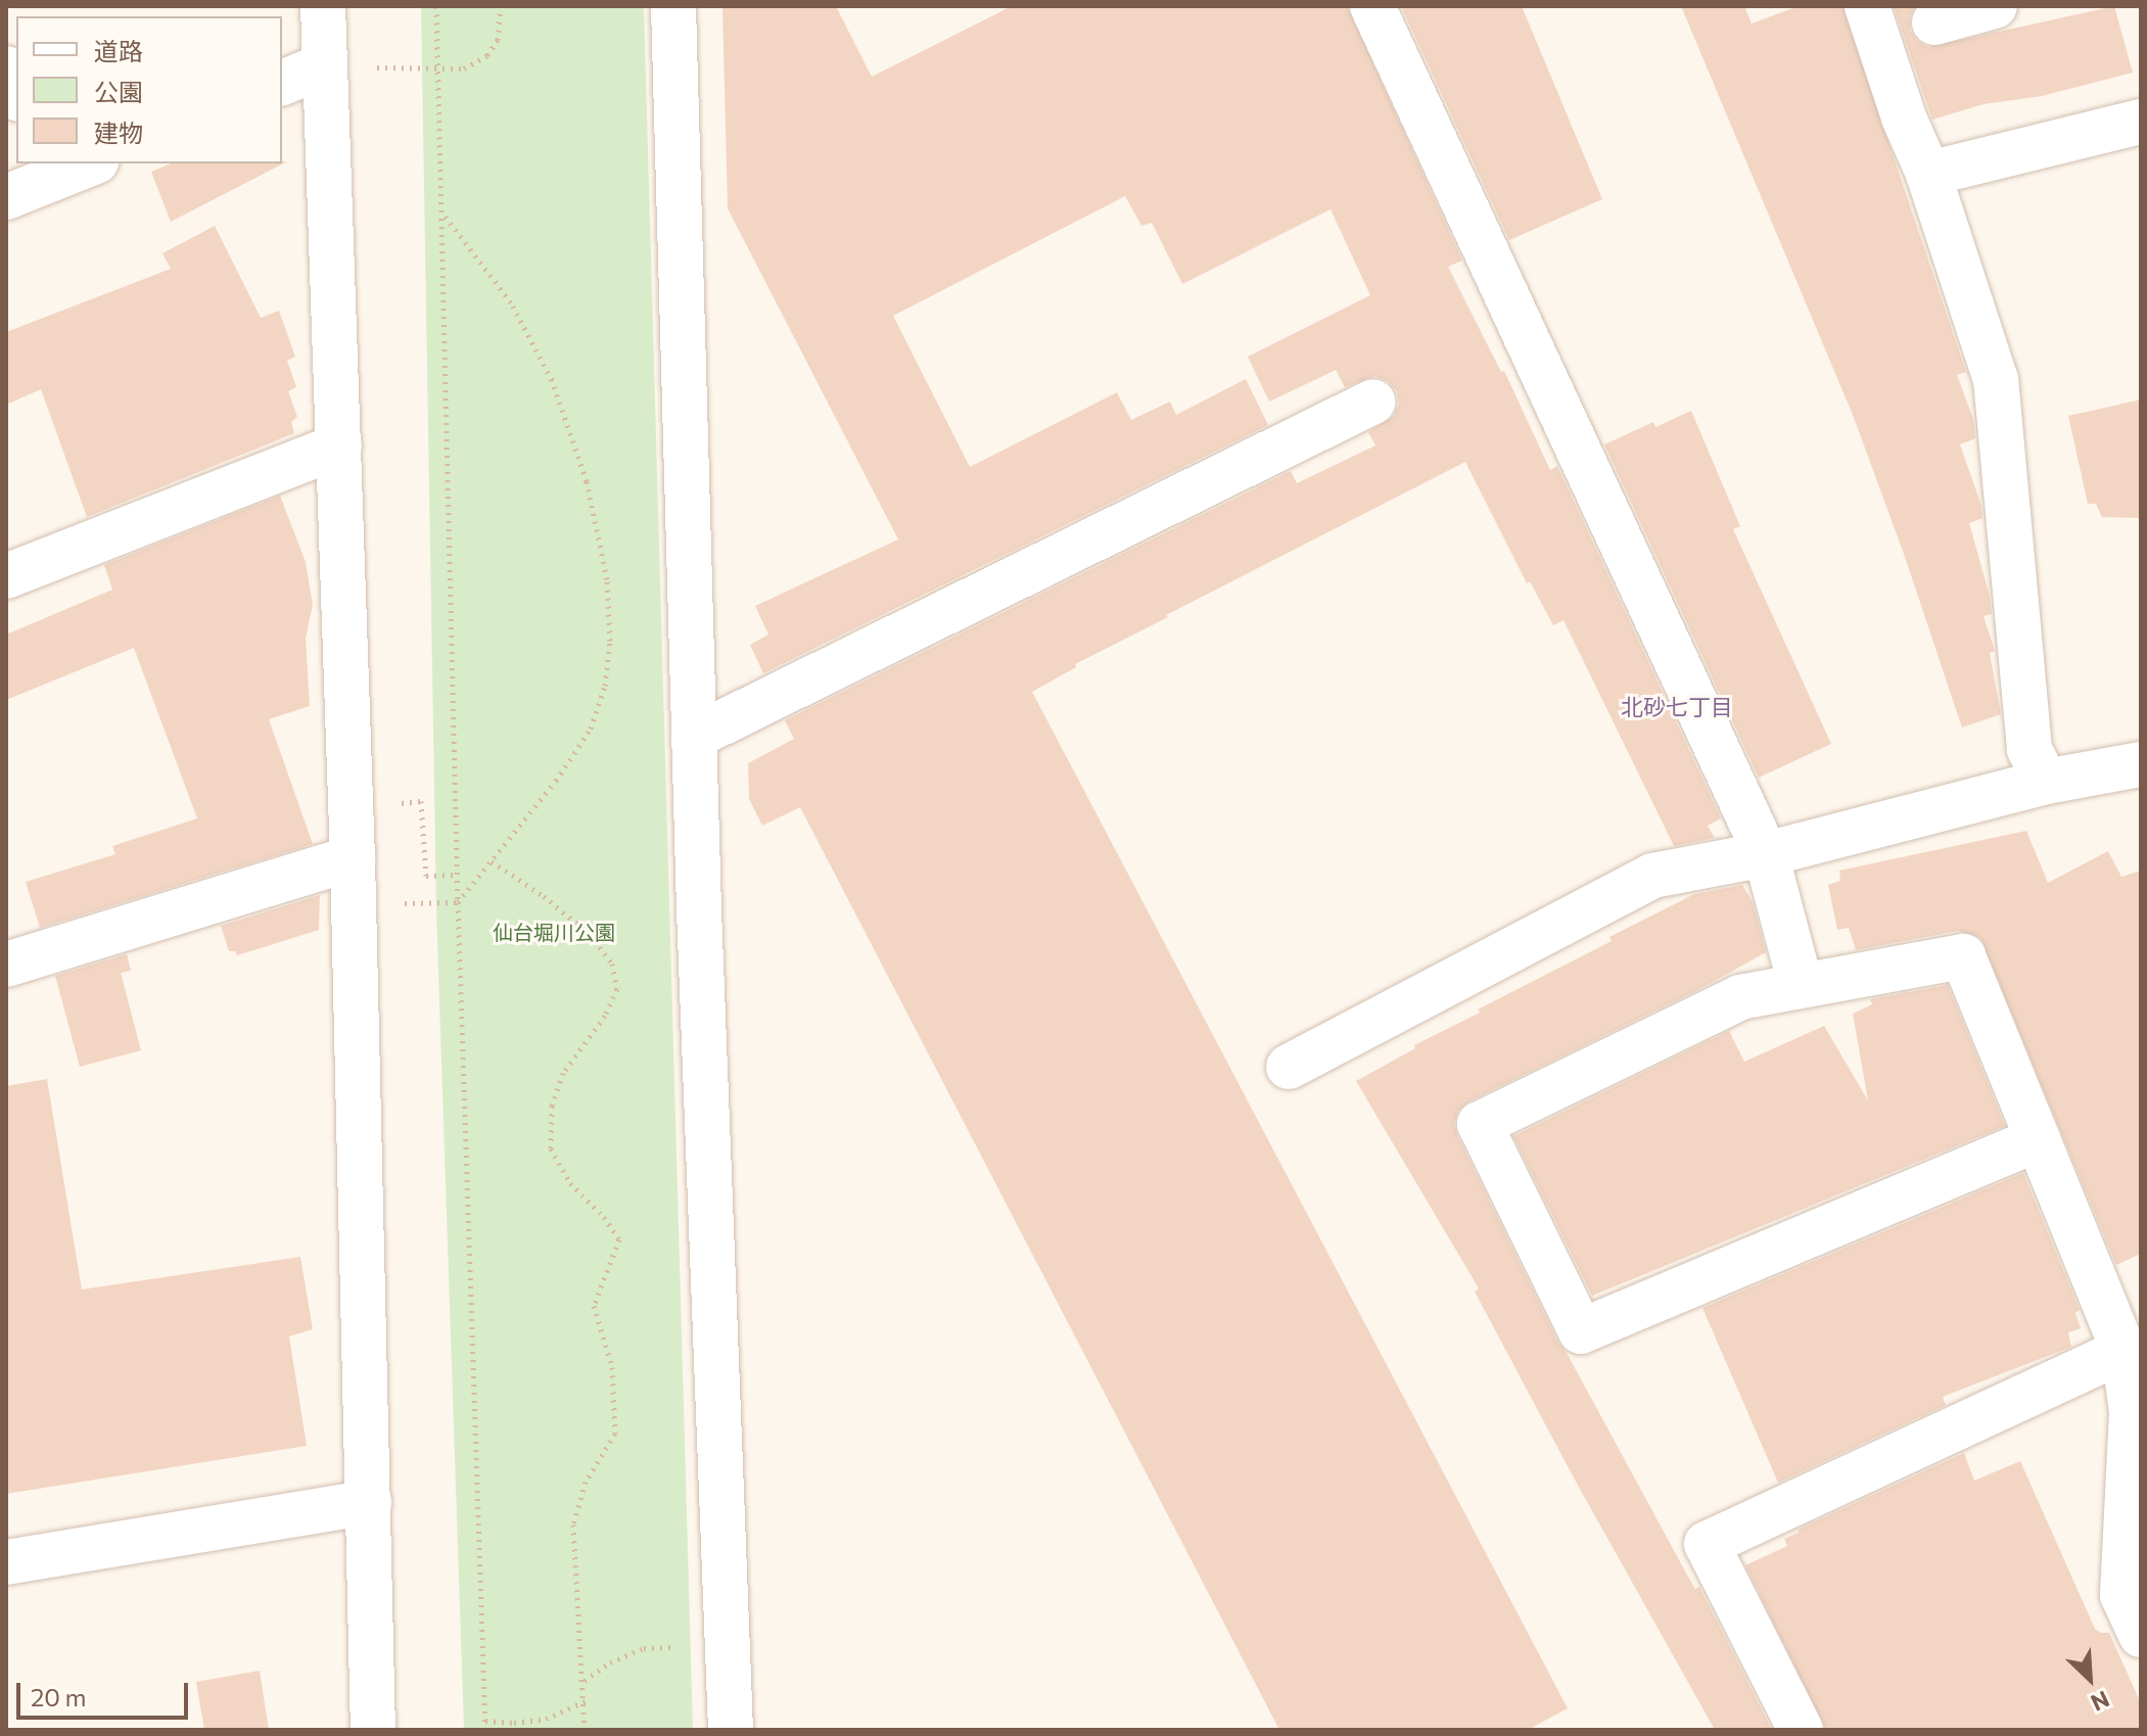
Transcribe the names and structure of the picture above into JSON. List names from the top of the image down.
{
  "districts": ["北砂七丁目"],
  "parks": ["仙台堀川公園"],
  "legend": ["道路", "公園", "建物"],
  "scale_bar": "20 m",
  "north": "bottom right"
}
